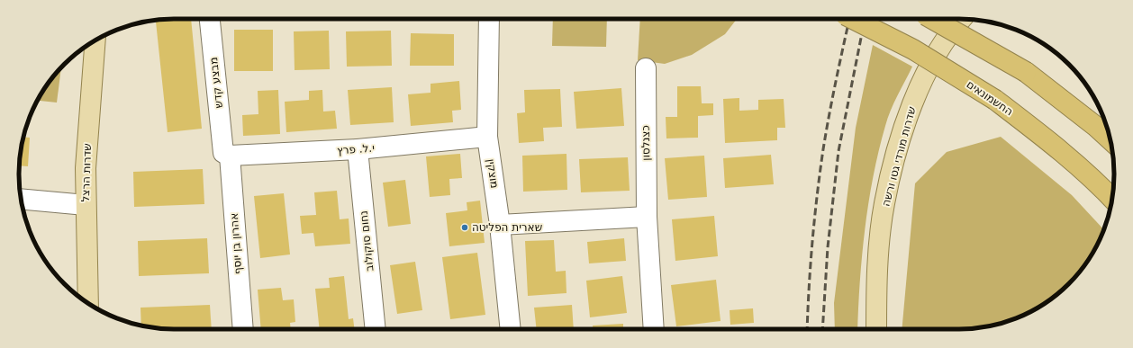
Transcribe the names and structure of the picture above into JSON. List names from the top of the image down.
{
  "streets": {
    "highway": ["החשמונאים"],
    "main road": ["שדרות מורדי גטו ורשה", "שדרות הרצל"],
    "street": [
      "מבצע קדש",
      "כצנלסון",
      "י.ל. פרץ",
      "מוצקין",
      "נחום סוקולוב",
      "אהרון בן יוסף"
    ]
  },
  "crossings": [
    ["מבצע קדש", "י.ל. פרץ"],
    ["מבצע קדש", "אהרון בן יוסף"],
    ["י.ל. פרץ", "מוצקין"],
    ["י.ל. פרץ", "נחום סוקולוב"],
    ["י.ל. פרץ", "אהרון בן יוסף"]
  ],
  "places": ["שארית הפליטה"]
}
